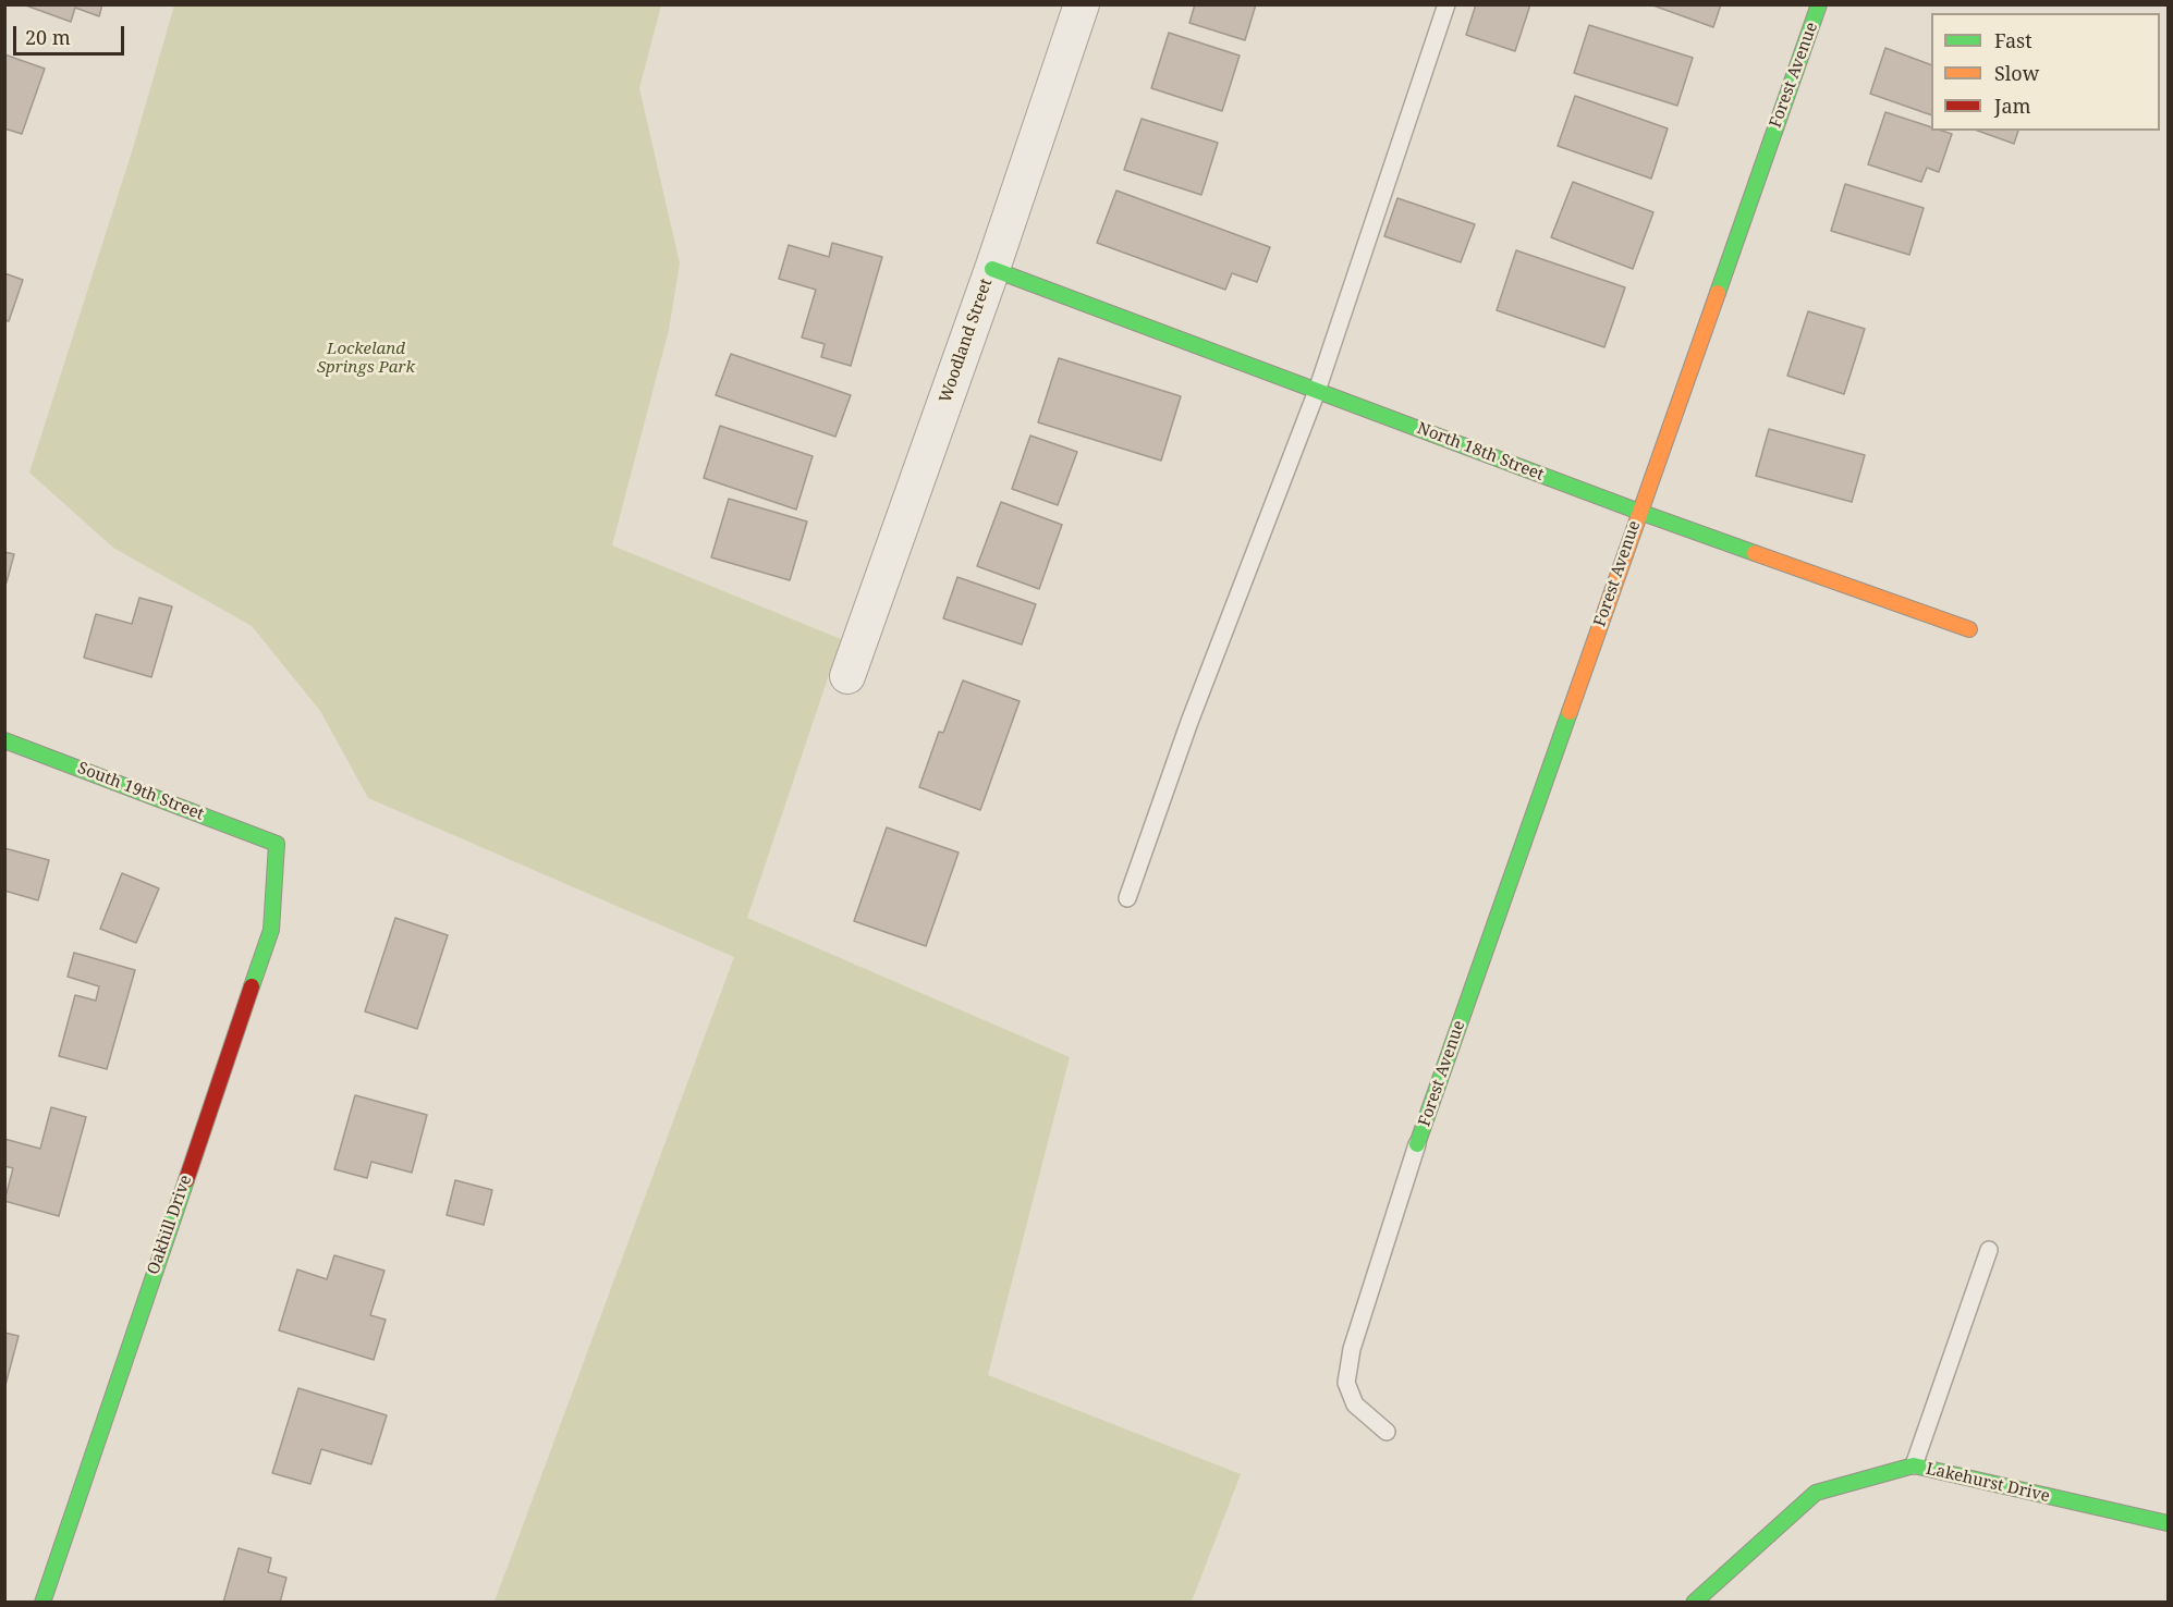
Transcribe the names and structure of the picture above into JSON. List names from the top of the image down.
{
  "streets": {
    "street": [
      "Forest Avenue",
      "Woodland Street",
      "North 18th Street",
      "South 19th Street",
      "Oakhill Drive",
      "Lakehurst Drive"
    ]
  },
  "crossings": [
    ["Forest Avenue", "North 18th Street"],
    ["Woodland Street", "North 18th Street"],
    ["South 19th Street", "Oakhill Drive"]
  ],
  "parks": ["Lockeland Springs Park"],
  "legend": ["Fast", "Slow", "Jam"],
  "scale_bar": "20 m"
}
